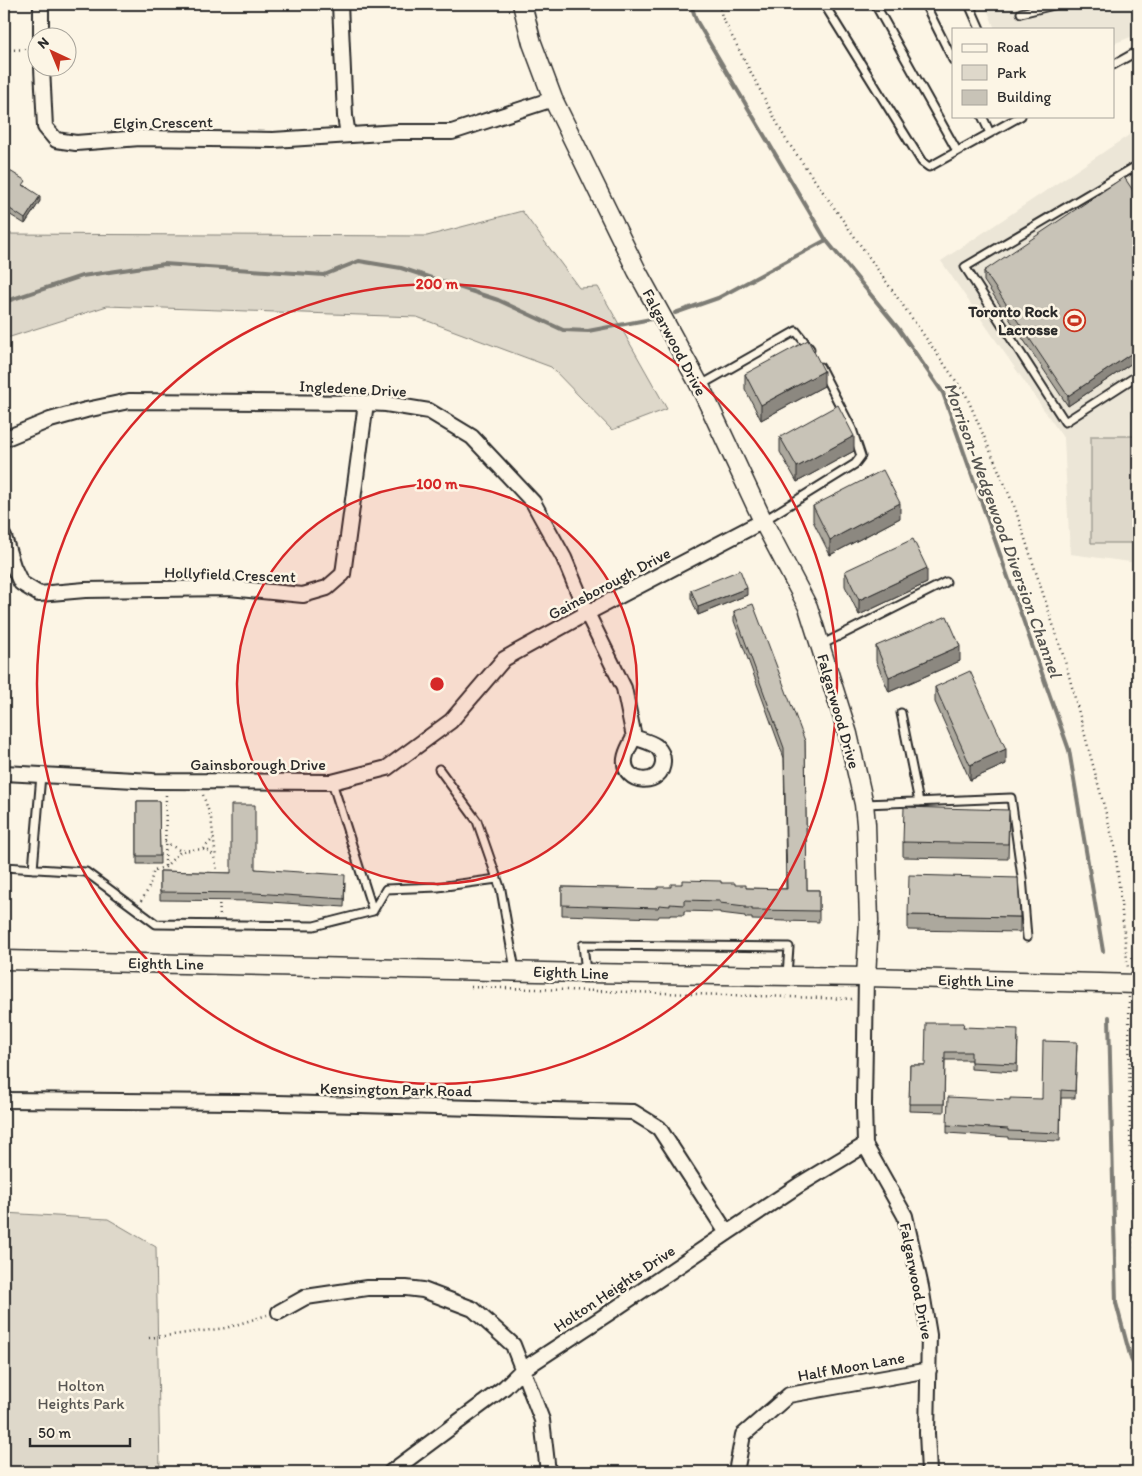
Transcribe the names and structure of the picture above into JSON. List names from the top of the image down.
{
  "streets": {
    "street": [
      "Elgin Crescent",
      "Falgarwood Drive",
      "Ingledene Drive",
      "Hollyfield Crescent",
      "Gainsborough Drive",
      "Eighth Line",
      "Kensington Park Road",
      "Holton Heights Drive",
      "Half Moon Lane"
    ]
  },
  "crossings": [
    ["Elgin Crescent", "Falgarwood Drive"],
    ["Falgarwood Drive", "Gainsborough Drive"],
    ["Falgarwood Drive", "Eighth Line"],
    ["Falgarwood Drive", "Holton Heights Drive"],
    ["Falgarwood Drive", "Half Moon Lane"],
    ["Ingledene Drive", "Hollyfield Crescent"],
    ["Ingledene Drive", "Gainsborough Drive"],
    ["Kensington Park Road", "Holton Heights Drive"]
  ],
  "water": ["Morrison-Wedgewood Diversion Channel"],
  "parks": ["Holton Heights Park"],
  "places": {
    "sports": ["Toronto Rock Lacrosse"]
  },
  "legend": ["Road", "Park", "Building"],
  "scale_bar": "50 m",
  "north": "top left",
  "rings": ["200 m", "100 m"]
}
